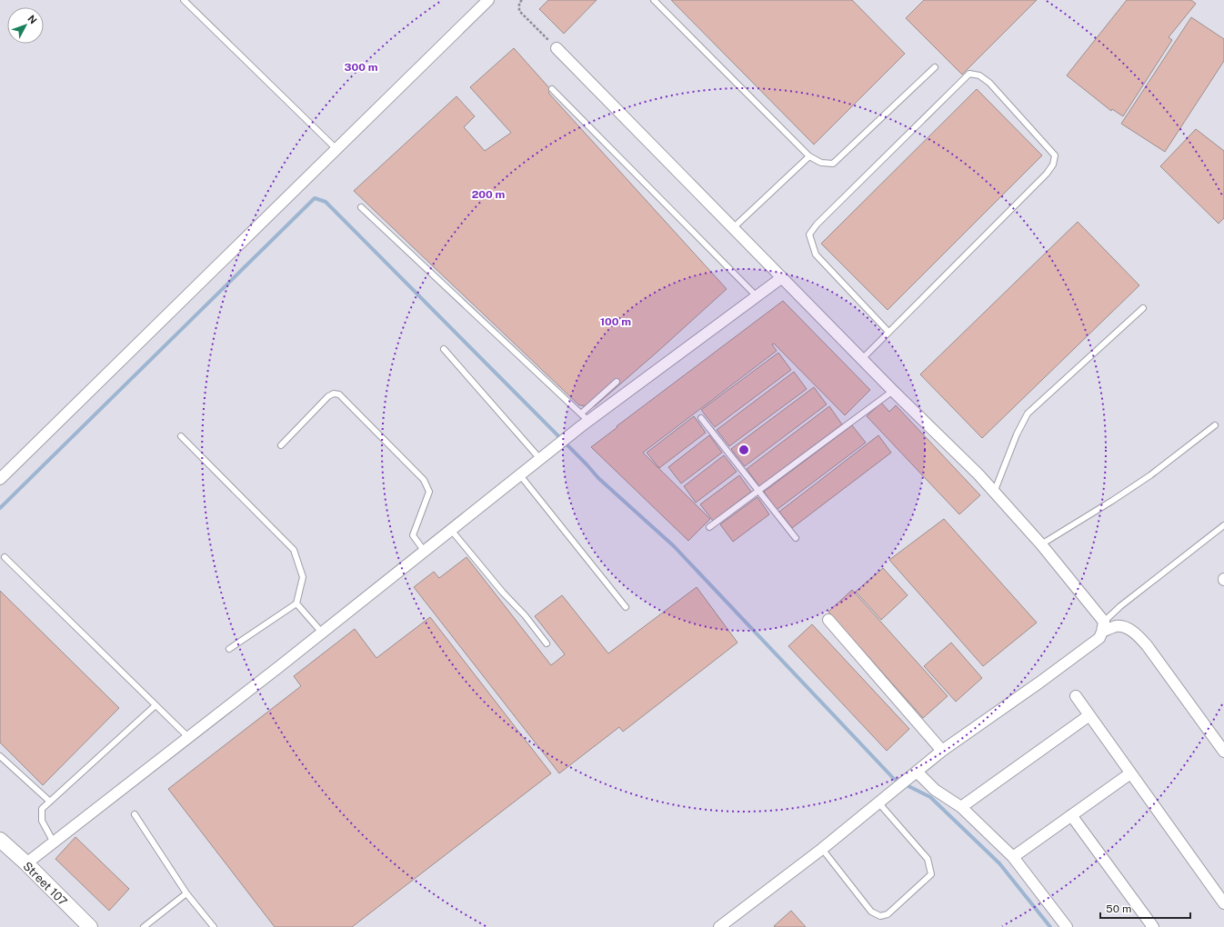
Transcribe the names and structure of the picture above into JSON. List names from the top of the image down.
{
  "streets": {
    "street": ["Street 107"]
  },
  "scale_bar": "50 m",
  "north": "top right",
  "rings": ["300 m", "200 m", "100 m"]
}
